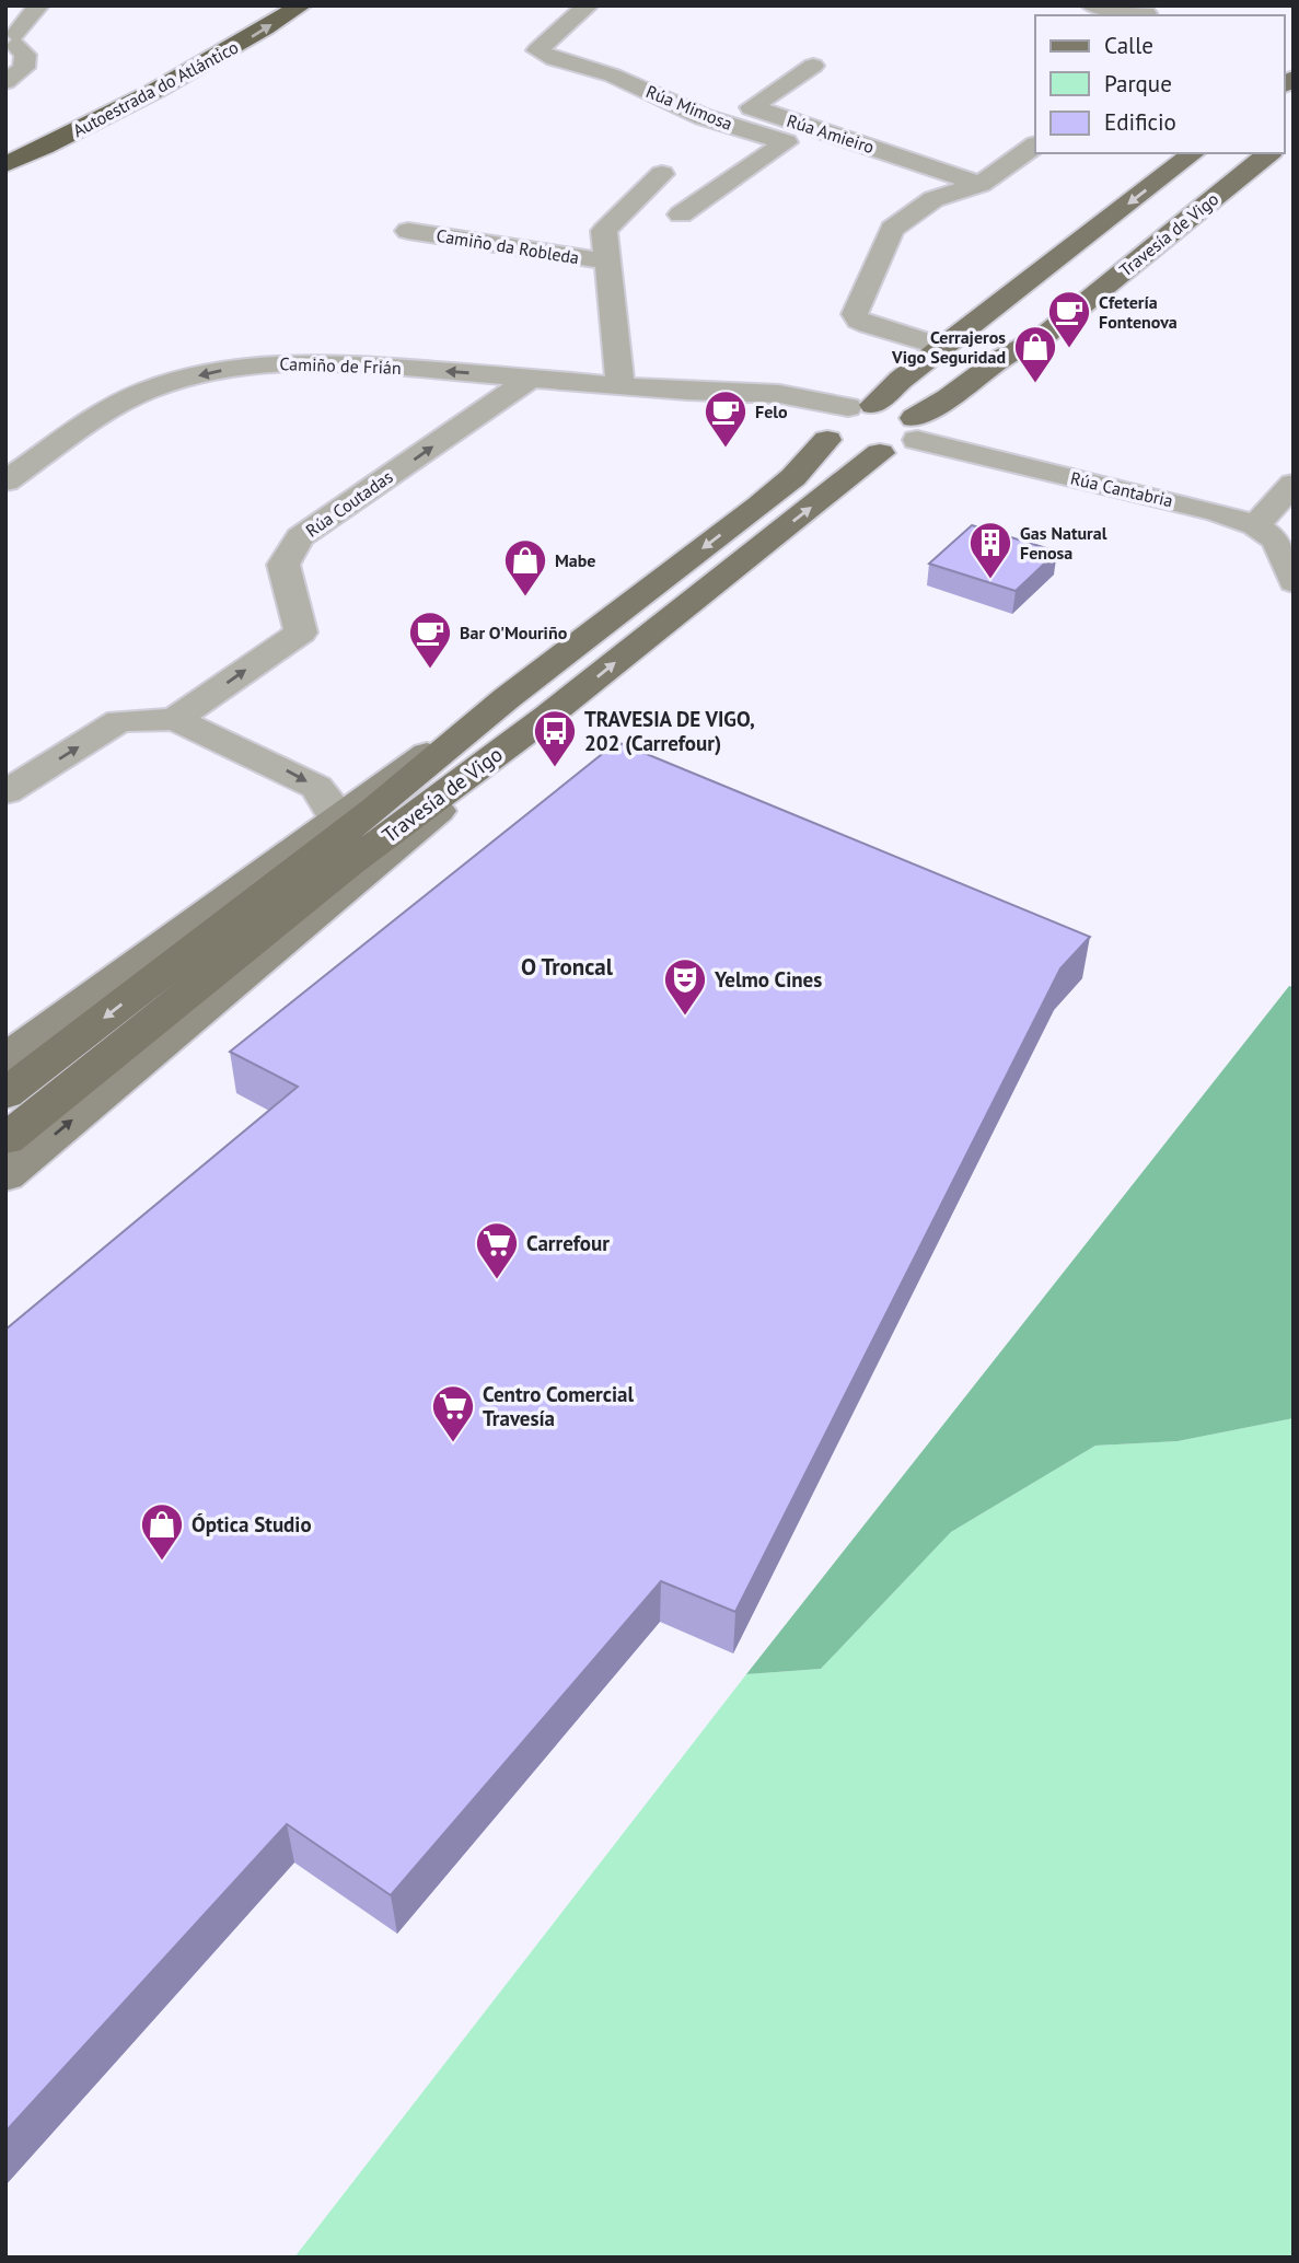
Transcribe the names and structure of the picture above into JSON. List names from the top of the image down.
{
  "streets": {
    "highway": ["Autoestrada do Atlántico"],
    "main road": ["Travesía de Vigo"],
    "street": [
      "Rúa Mimosa",
      "Rúa Amieiro",
      "Camiño da Robleda",
      "Camiño de Frián",
      "Rúa Cantabria",
      "Rúa Coutadas"
    ]
  },
  "crossings": [
    ["Travesía de Vigo", "Camiño de Frián"],
    ["Travesía de Vigo", "Rúa Cantabria"],
    ["Camiño da Robleda", "Camiño de Frián"],
    ["Camiño de Frián", "Rúa Coutadas"]
  ],
  "one_way": ["Autoestrada do Atlántico", "Camiño de Frián", "Rúa Coutadas"],
  "districts": ["O Troncal"],
  "places": {
    "cafe": ["Cfetería Fontenova", "Felo", "Bar O'Mouriño"],
    "shop": ["Cerrajeros Vigo Seguridad", "Mabe", "Óptica Studio"],
    "building": ["Gas Natural Fenosa"],
    "bus stop": ["TRAVESIA DE VIGO, 202 (Carrefour)"],
    "theatre": ["Yelmo Cines"],
    "supermarket": ["Carrefour", "Centro Comercial Travesía"]
  },
  "legend": ["Calle", "Parque", "Edificio"]
}
